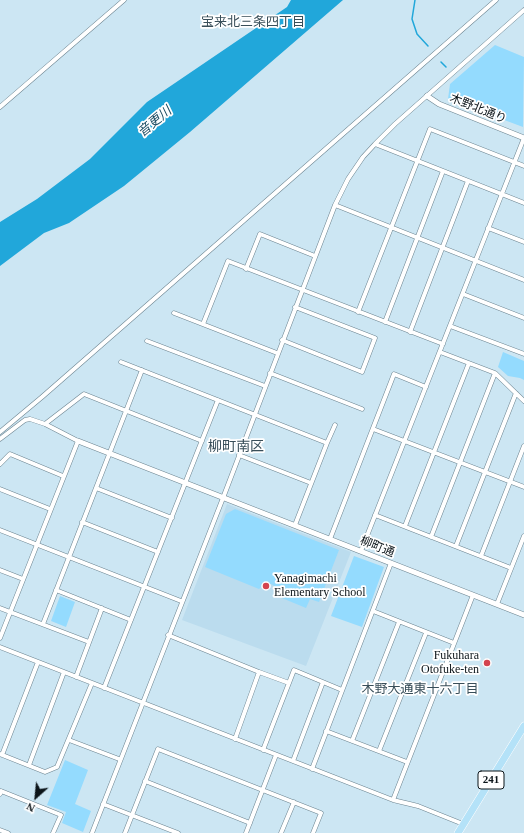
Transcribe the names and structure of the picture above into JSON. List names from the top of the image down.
{
  "streets": {
    "highway": ["241"],
    "street": ["木野北通り", "柳町通"]
  },
  "districts": ["宝来北三条四丁目", "柳町南区", "木野大通東十六丁目"],
  "water": ["音更川"],
  "places": ["Yanagimachi Elementary School", "Fukuhara Otofuke-ten"],
  "north": "bottom left"
}
